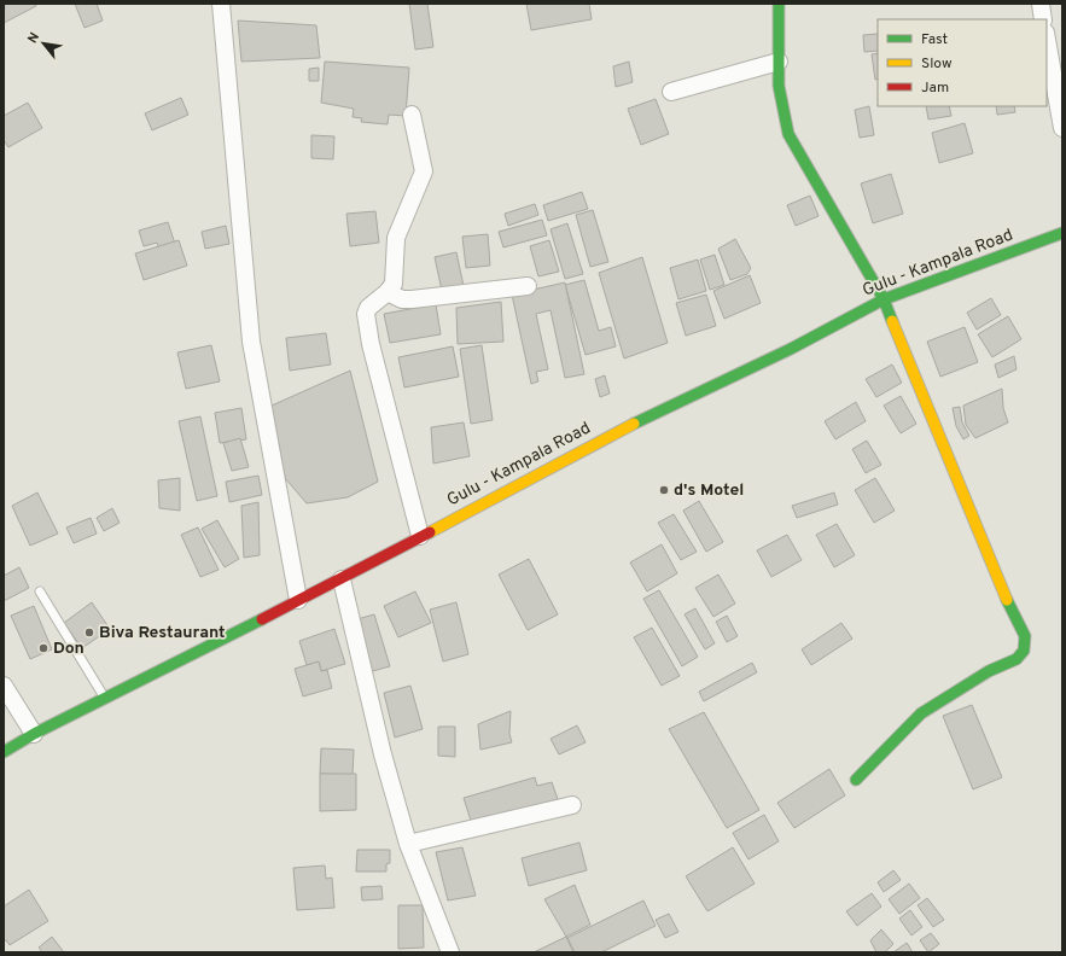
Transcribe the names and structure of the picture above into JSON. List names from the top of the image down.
{
  "streets": {
    "main road": ["Gulu - Kampala Road"]
  },
  "places": ["d's Motel", "Biva Restaurant", "Don"],
  "legend": ["Fast", "Slow", "Jam"],
  "north": "top left"
}
